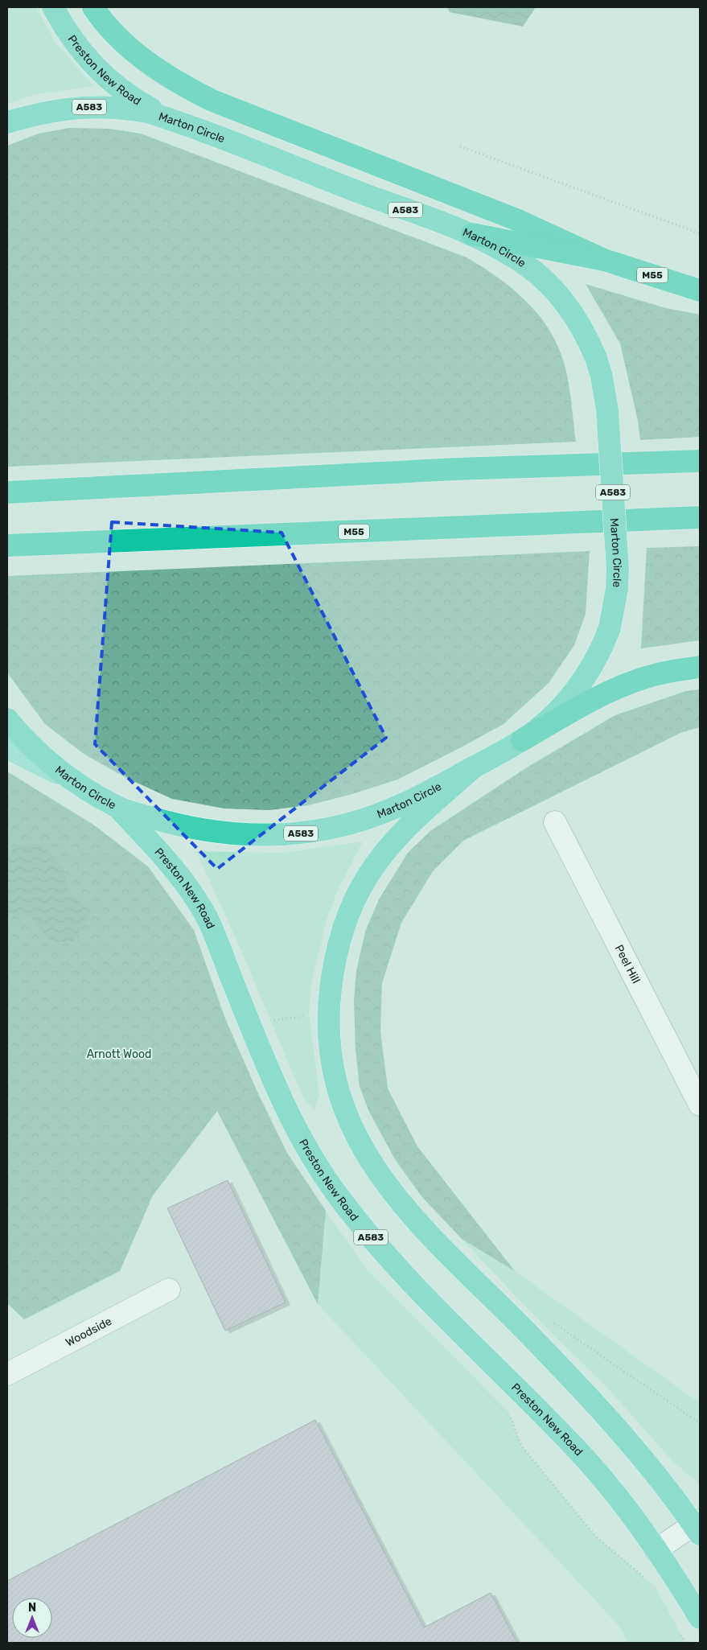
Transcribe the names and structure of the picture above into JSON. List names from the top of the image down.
{
  "streets": {
    "highway": [
      "Preston New Road",
      "A583",
      "Marton Circle",
      "M55"
    ],
    "street": ["Peel Hill", "Woodside"]
  },
  "crossings": [
    ["Preston New Road", "Marton Circle"],
    ["A583", "Marton Circle"]
  ],
  "parks": ["Arnott Wood"],
  "north": "top"
}
